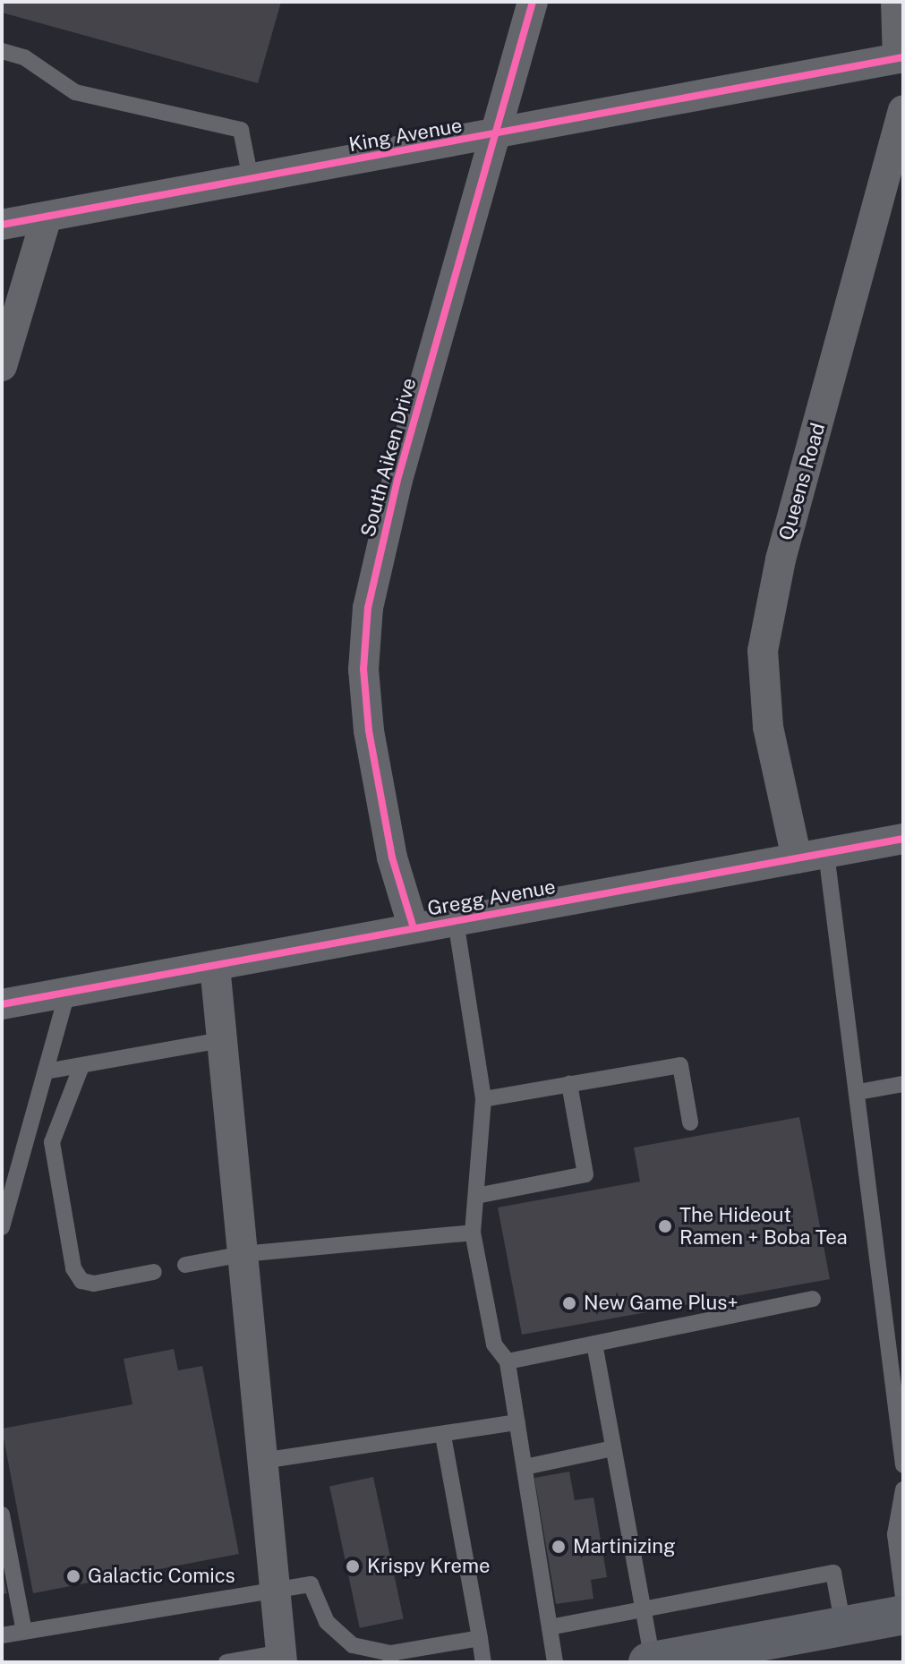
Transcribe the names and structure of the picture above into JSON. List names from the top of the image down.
{
  "streets": {
    "street": [
      "King Avenue",
      "South Aiken Drive",
      "Queens Road",
      "Gregg Avenue"
    ]
  },
  "crossings": [
    ["King Avenue", "South Aiken Drive"],
    ["South Aiken Drive", "Gregg Avenue"],
    ["Queens Road", "Gregg Avenue"]
  ],
  "places": [
    "The Hideout Ramen + Boba Tea",
    "New Game Plus+",
    "Martinizing",
    "Krispy Kreme",
    "Galactic Comics"
  ]
}
